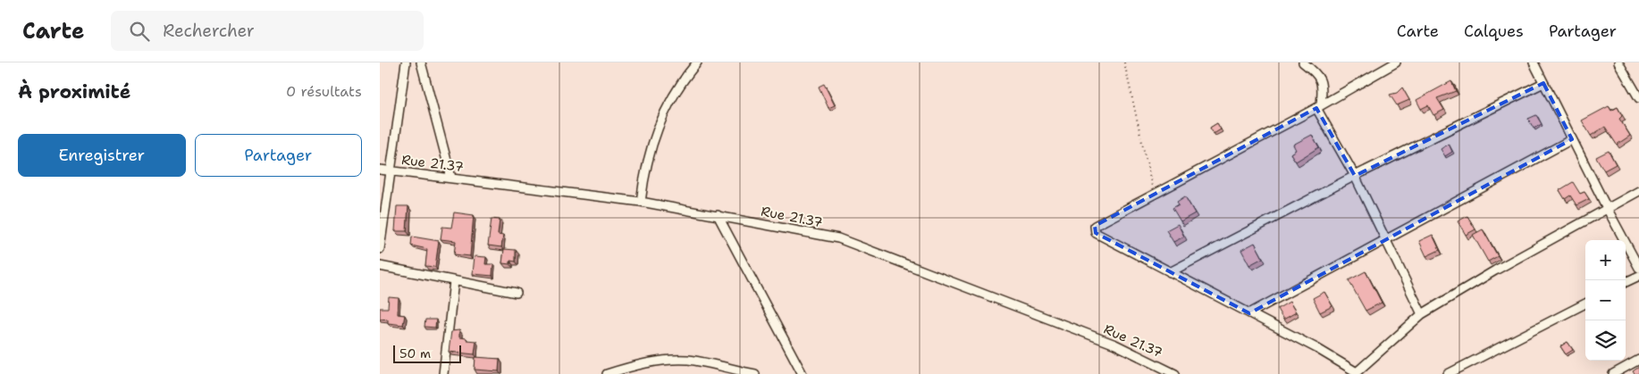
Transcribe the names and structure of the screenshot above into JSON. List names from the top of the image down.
{
  "streets": {
    "street": ["Rue 21.37"]
  },
  "scale_bar": "50 m",
  "page": {
    "header": "Carte",
    "search": "Rechercher",
    "nav": ["Carte", "Calques", "Partager"],
    "heading": ["À proximité", "0 résultats"],
    "buttons": ["Enregistrer", "Partager"],
    "map_buttons": ["+", "−"],
    "scale": "50 m"
  }
}
